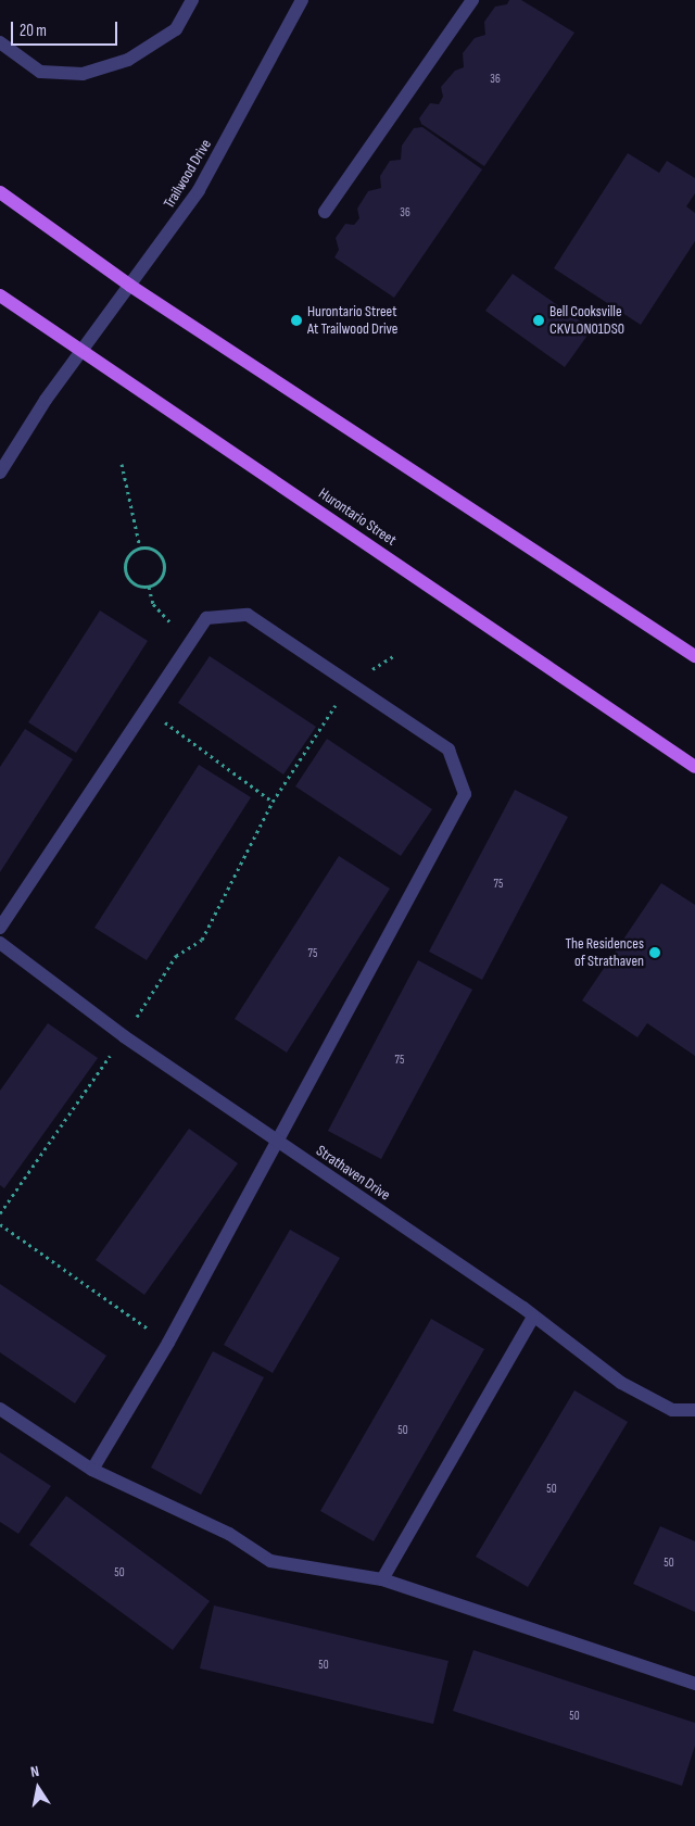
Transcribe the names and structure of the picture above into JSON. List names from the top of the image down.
{
  "streets": {
    "main road": ["Hurontario Street"],
    "street": ["Trailwood Drive", "Strathaven Drive"]
  },
  "crossings": [
    ["Trailwood Drive", "Hurontario Street"]
  ],
  "places": ["Hurontario Street At Trailwood Drive", "Bell Cooksville CKVLON01DS0", "The Residences of Strathaven"],
  "house_numbers": [
    "36",
    "36",
    "75",
    "75",
    "75",
    "50",
    "50",
    "50",
    "50",
    "50",
    "50"
  ],
  "scale_bar": "20 m",
  "north": "top"
}
